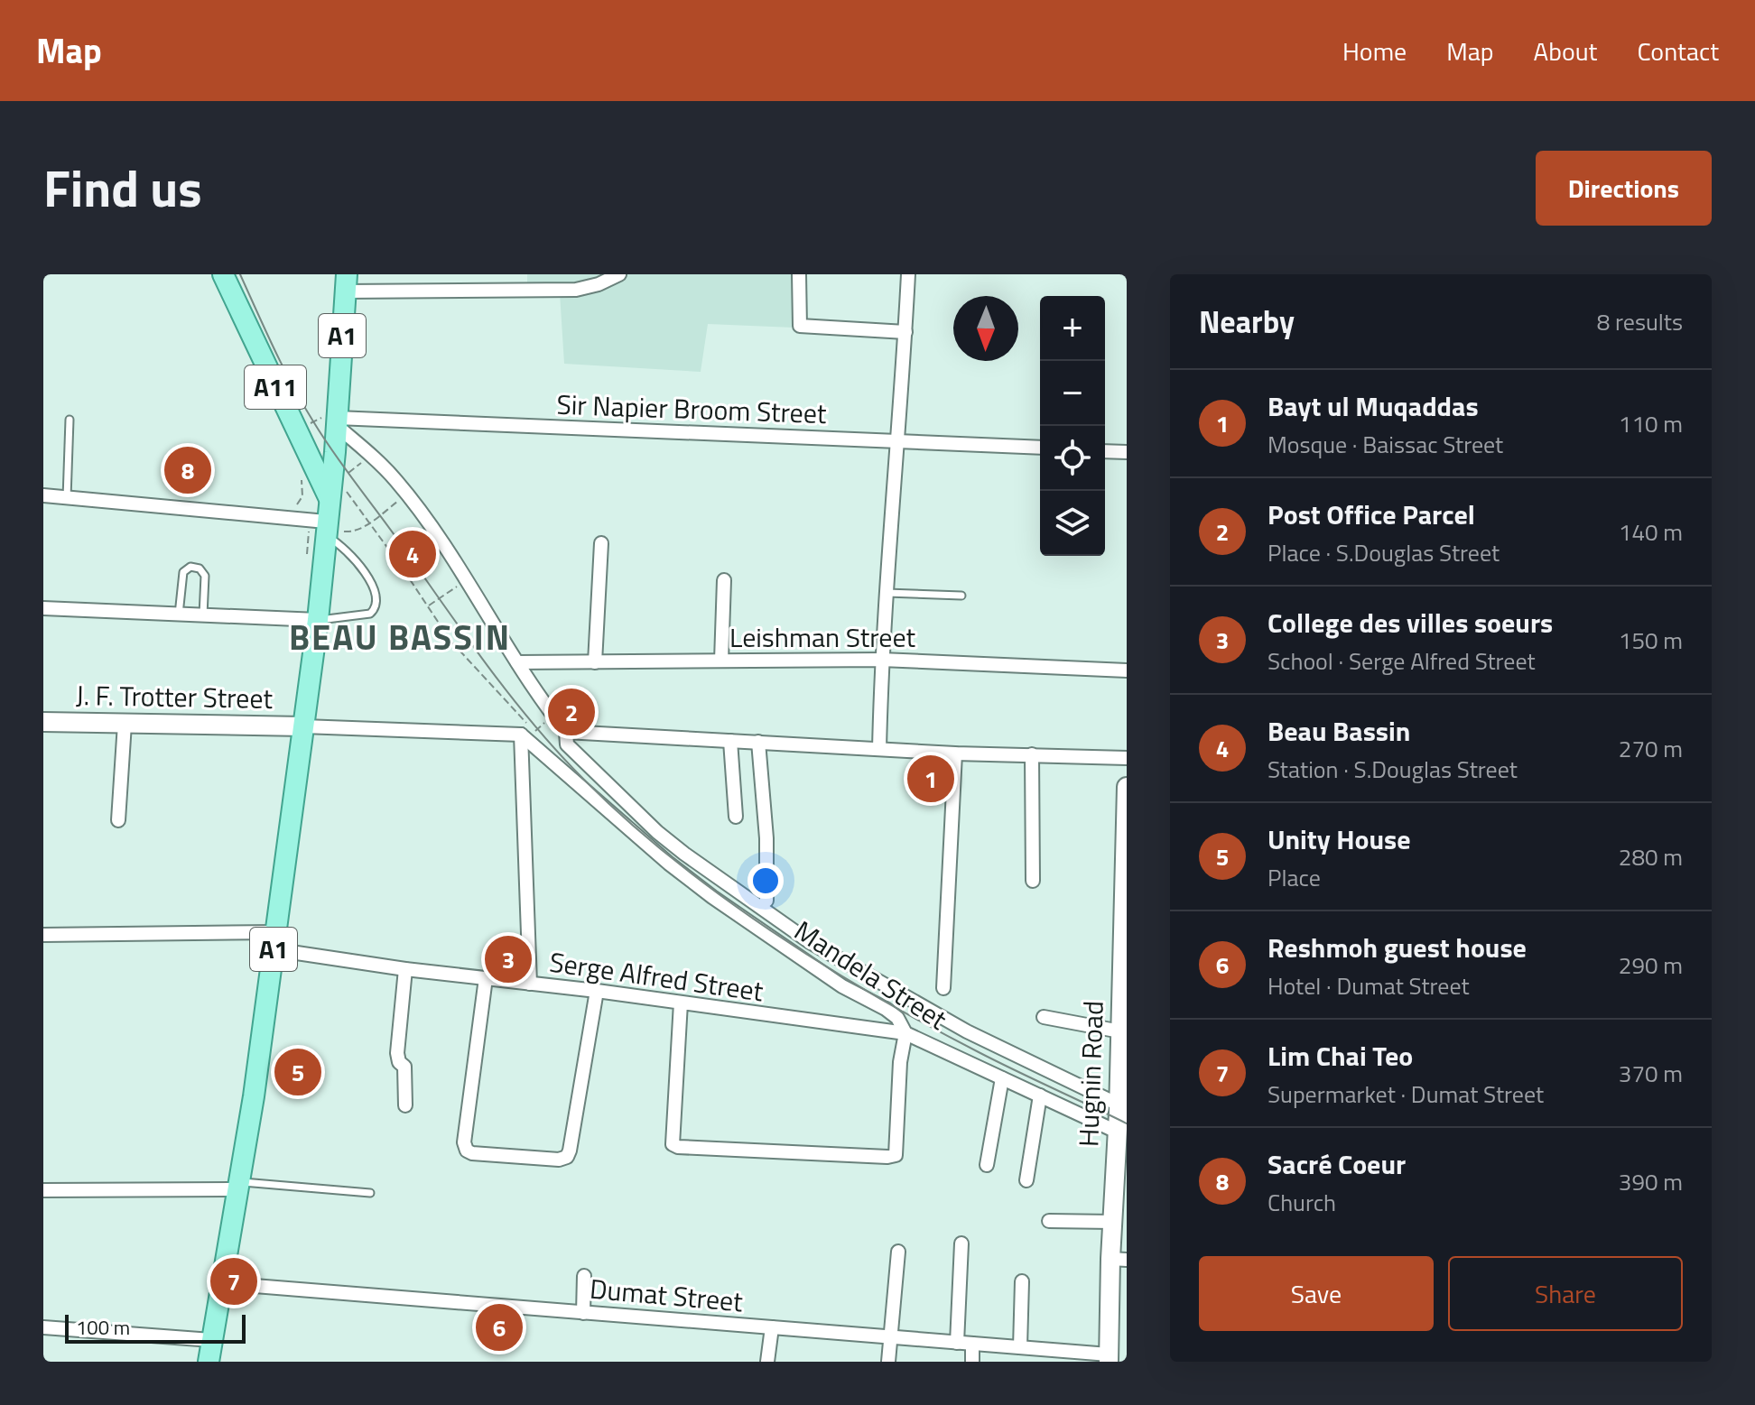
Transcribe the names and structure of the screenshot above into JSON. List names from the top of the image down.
{
  "streets": {
    "main road": ["A1", "A11"],
    "street": [
      "Sir Napier Broom Street",
      "Leishman Street",
      "J. F. Trotter Street",
      "Mandela Street",
      "Serge Alfred Street",
      "Hugnin Road",
      "Dumat Street"
    ]
  },
  "crossings": [
    ["A1", "A11"],
    ["A1", "Sir Napier Broom Street"],
    ["A1", "J. F. Trotter Street"],
    ["A1", "Serge Alfred Street"],
    ["A1", "Dumat Street"],
    ["Mandela Street", "Serge Alfred Street"],
    ["Mandela Street", "Hugnin Road"],
    ["Hugnin Road", "Dumat Street"]
  ],
  "districts": ["BEAU BASSIN"],
  "scale_bar": "100 m",
  "north": "bottom",
  "page": {
    "header": "Map",
    "nav": [
      "Home",
      "Map",
      "About",
      "Contact"
    ],
    "title": "Find us",
    "buttons": [
      "Directions",
      ["Save", "Share"]
    ],
    "heading": ["Nearby", "8 results"],
    "map_buttons": ["+", "−"],
    "list": [
      {
        "mark": "1",
        "name": "Bayt ul Muqaddas",
        "note": "Mosque · Baissac Street",
        "value": "110 m"
      },
      {
        "mark": "2",
        "name": "Post Office Parcel",
        "note": "Place · S.Douglas Street",
        "value": "140 m"
      },
      {
        "mark": "3",
        "name": "College des villes soeurs",
        "note": "School · Serge Alfred Street",
        "value": "150 m"
      },
      {
        "mark": "4",
        "name": "Beau Bassin",
        "note": "Station · S.Douglas Street",
        "value": "270 m"
      },
      {
        "mark": "5",
        "name": "Unity House",
        "note": "Place",
        "value": "280 m"
      },
      {
        "mark": "6",
        "name": "Reshmoh guest house",
        "note": "Hotel · Dumat Street",
        "value": "290 m"
      },
      {
        "mark": "7",
        "name": "Lim Chai Teo",
        "note": "Supermarket · Dumat Street",
        "value": "370 m"
      },
      {
        "mark": "8",
        "name": "Sacré Coeur",
        "note": "Church",
        "value": "390 m"
      }
    ],
    "pins": [
      "8",
      "4",
      "2",
      "1",
      "3",
      "5",
      "7",
      "6"
    ],
    "scale": "100 m"
  }
}
